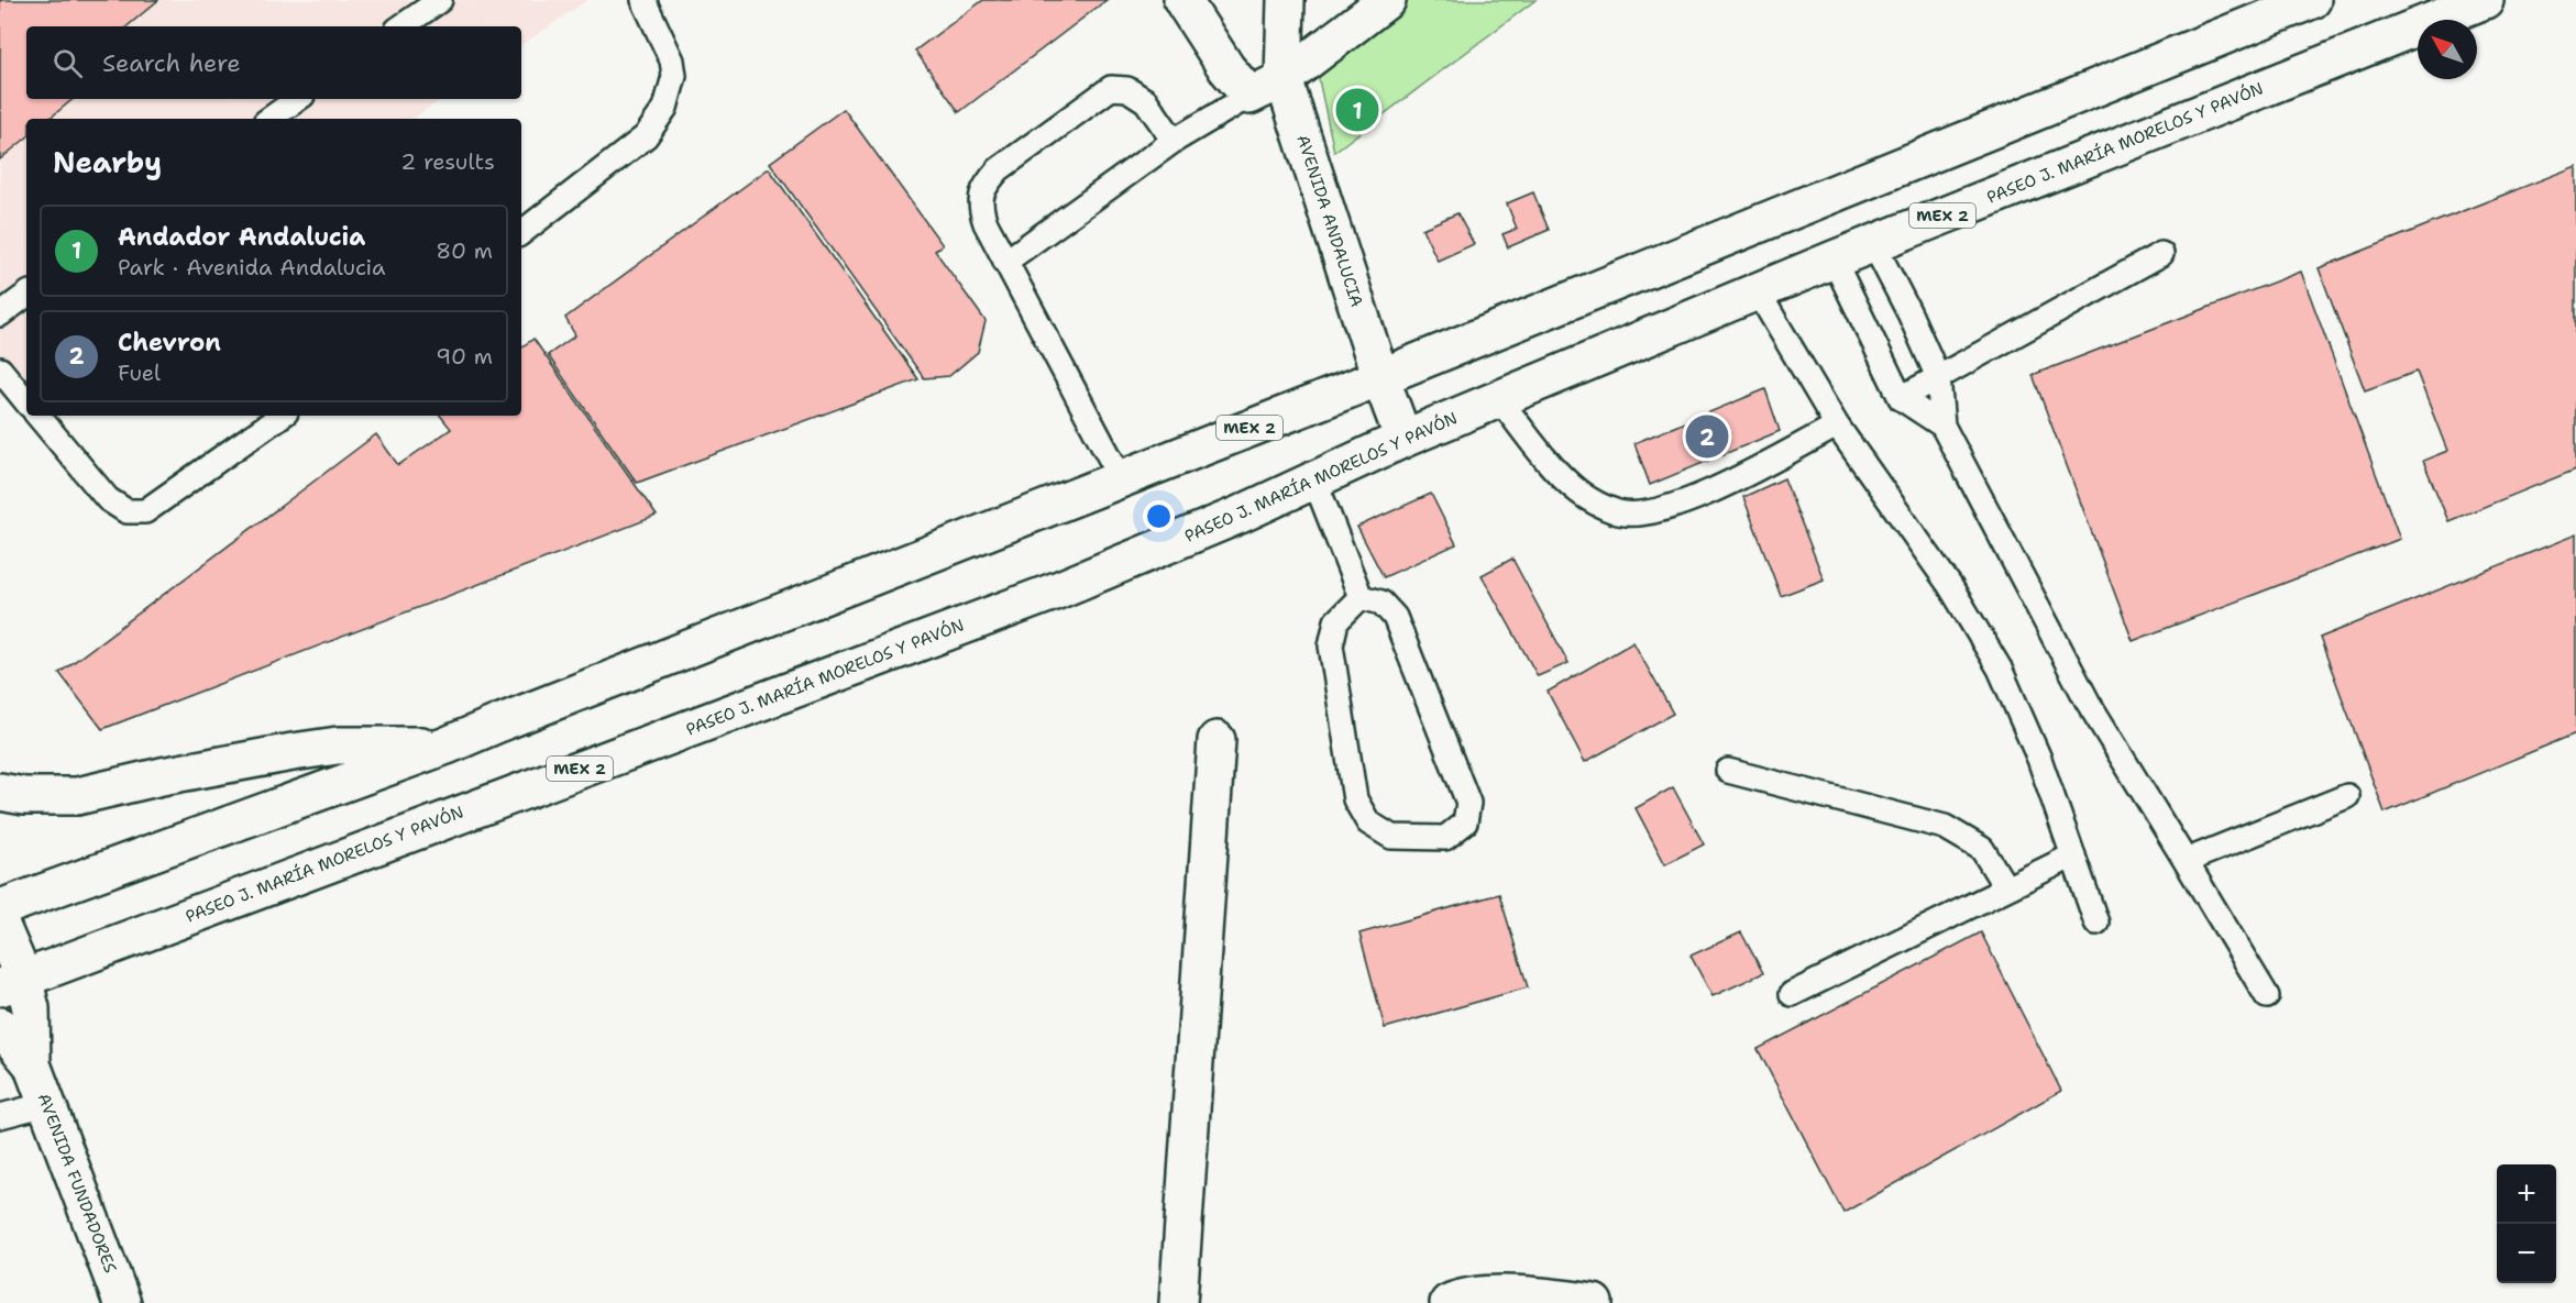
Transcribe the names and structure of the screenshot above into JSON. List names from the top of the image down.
{
  "streets": {
    "main road": [
      "PASEO J. MARÍA MORELOS Y PAVÓN",
      "MEX 2",
      "AVENIDA ANDALUCIA",
      "AVENIDA FUNDADORES"
    ]
  },
  "crossings": [
    ["PASEO J. MARÍA MORELOS Y PAVÓN", "AVENIDA ANDALUCIA"],
    ["PASEO J. MARÍA MORELOS Y PAVÓN", "AVENIDA FUNDADORES"],
    ["MEX 2", "AVENIDA ANDALUCIA"]
  ],
  "north": "top left",
  "page": {
    "search": "Search here",
    "pins": ["1", "2"],
    "heading": ["Nearby", "2 results"],
    "list": [
      {
        "mark": "1",
        "name": "Andador Andalucia",
        "note": "Park · Avenida Andalucia",
        "value": "80 m"
      },
      {
        "mark": "2",
        "name": "Chevron",
        "note": "Fuel",
        "value": "90 m"
      }
    ],
    "map_buttons": ["+", "−"]
  }
}
